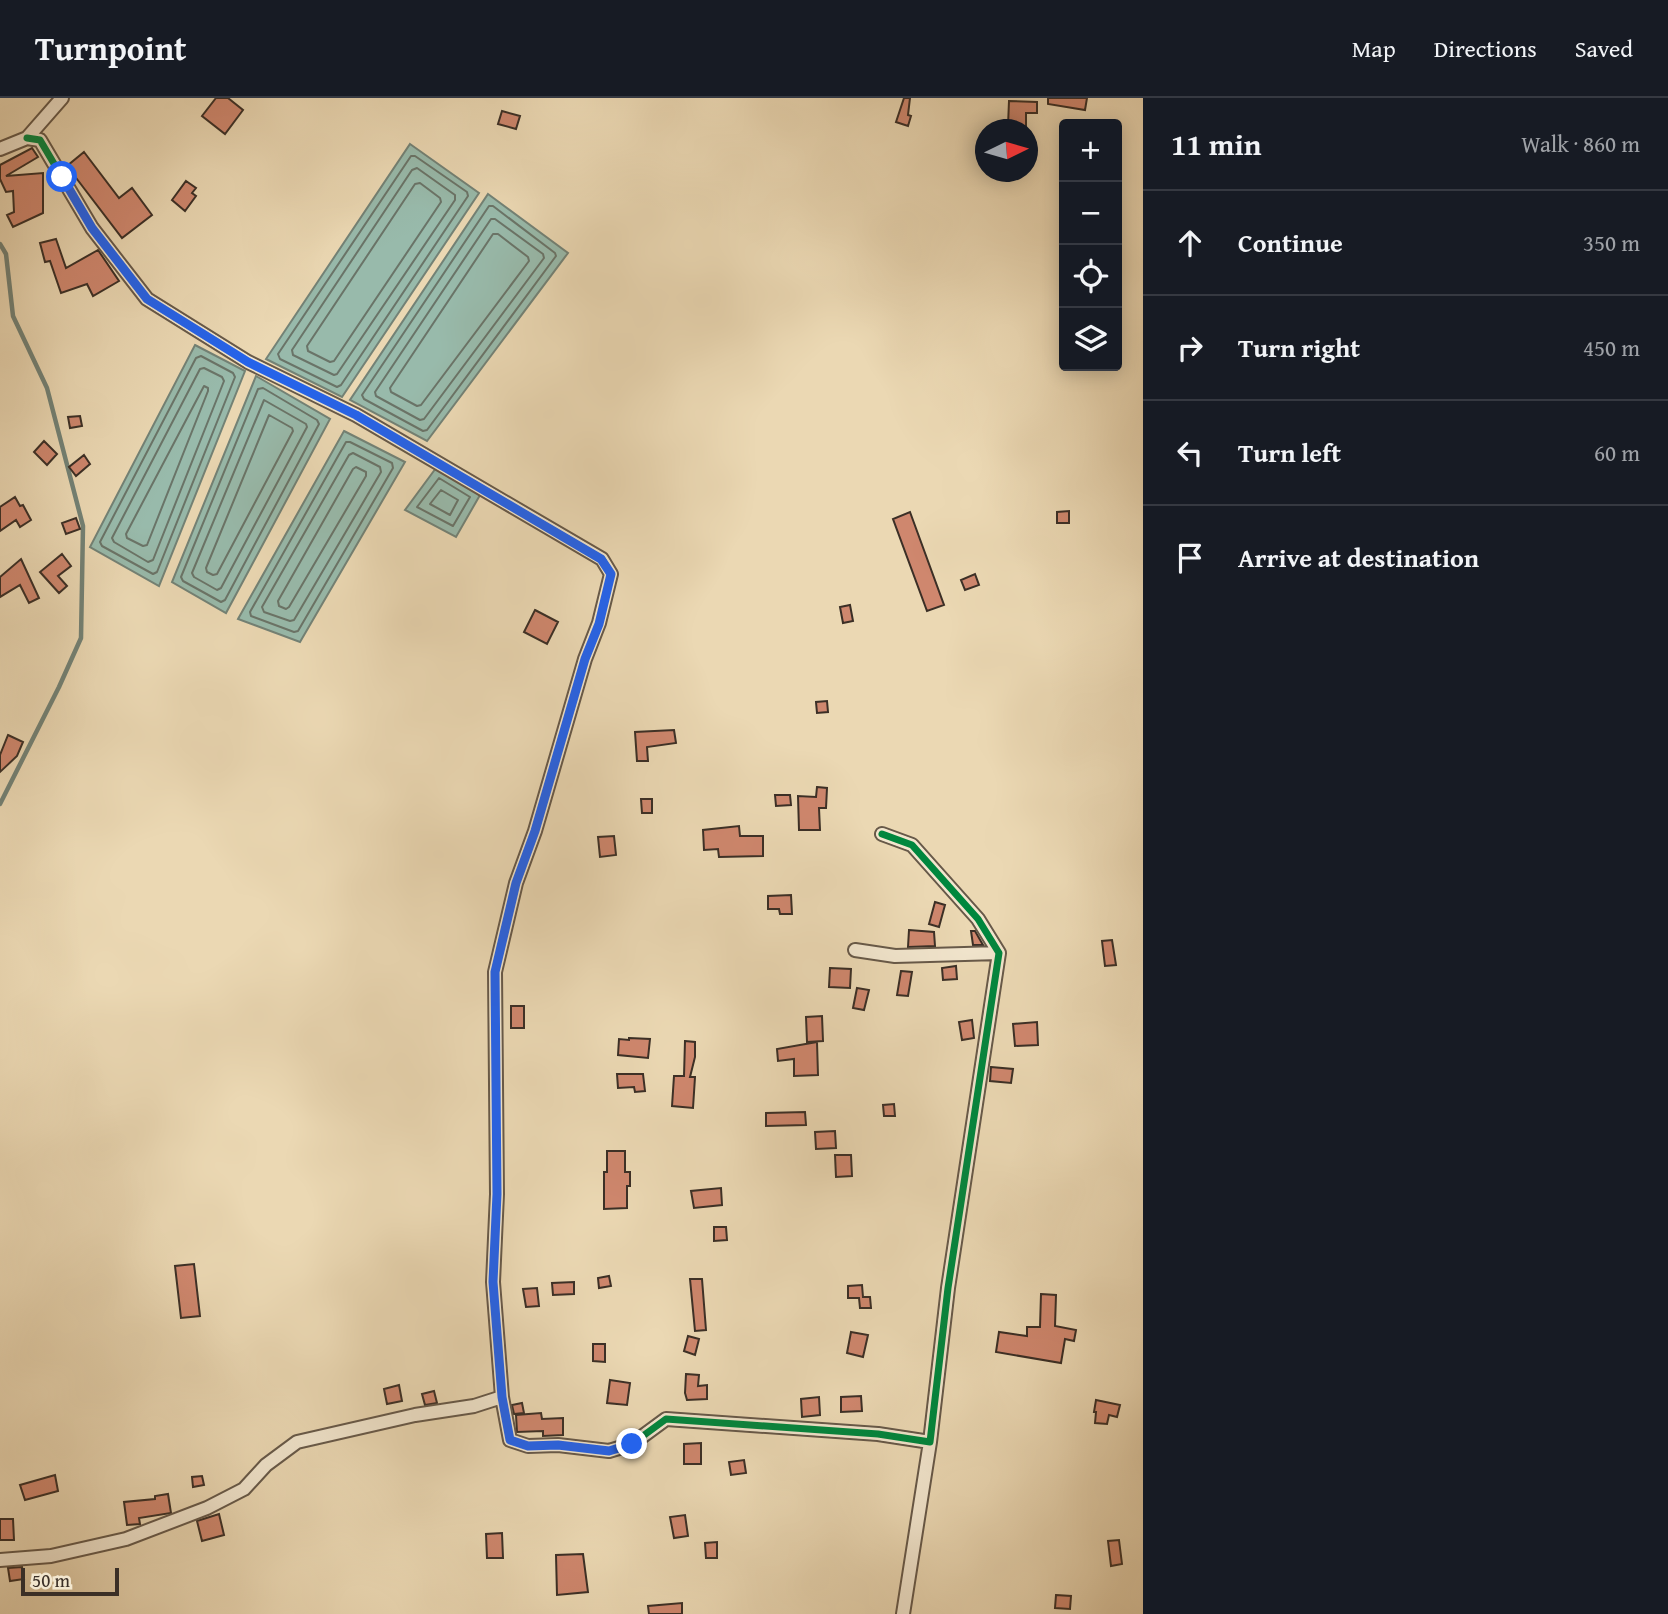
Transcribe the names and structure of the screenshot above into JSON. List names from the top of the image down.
{
  "scale_bar": "50 m",
  "north": "right",
  "page": {
    "header": "Turnpoint",
    "nav": ["Map", "Directions", "Saved"],
    "heading": ["11 min", "Walk · 860 m"],
    "map_buttons": ["+", "−"],
    "list": [
      ["Continue", "350 m"],
      ["Turn right", "450 m"],
      ["Turn left", "60 m"],
      "Arrive at destination"
    ],
    "scale": "50 m"
  }
}
